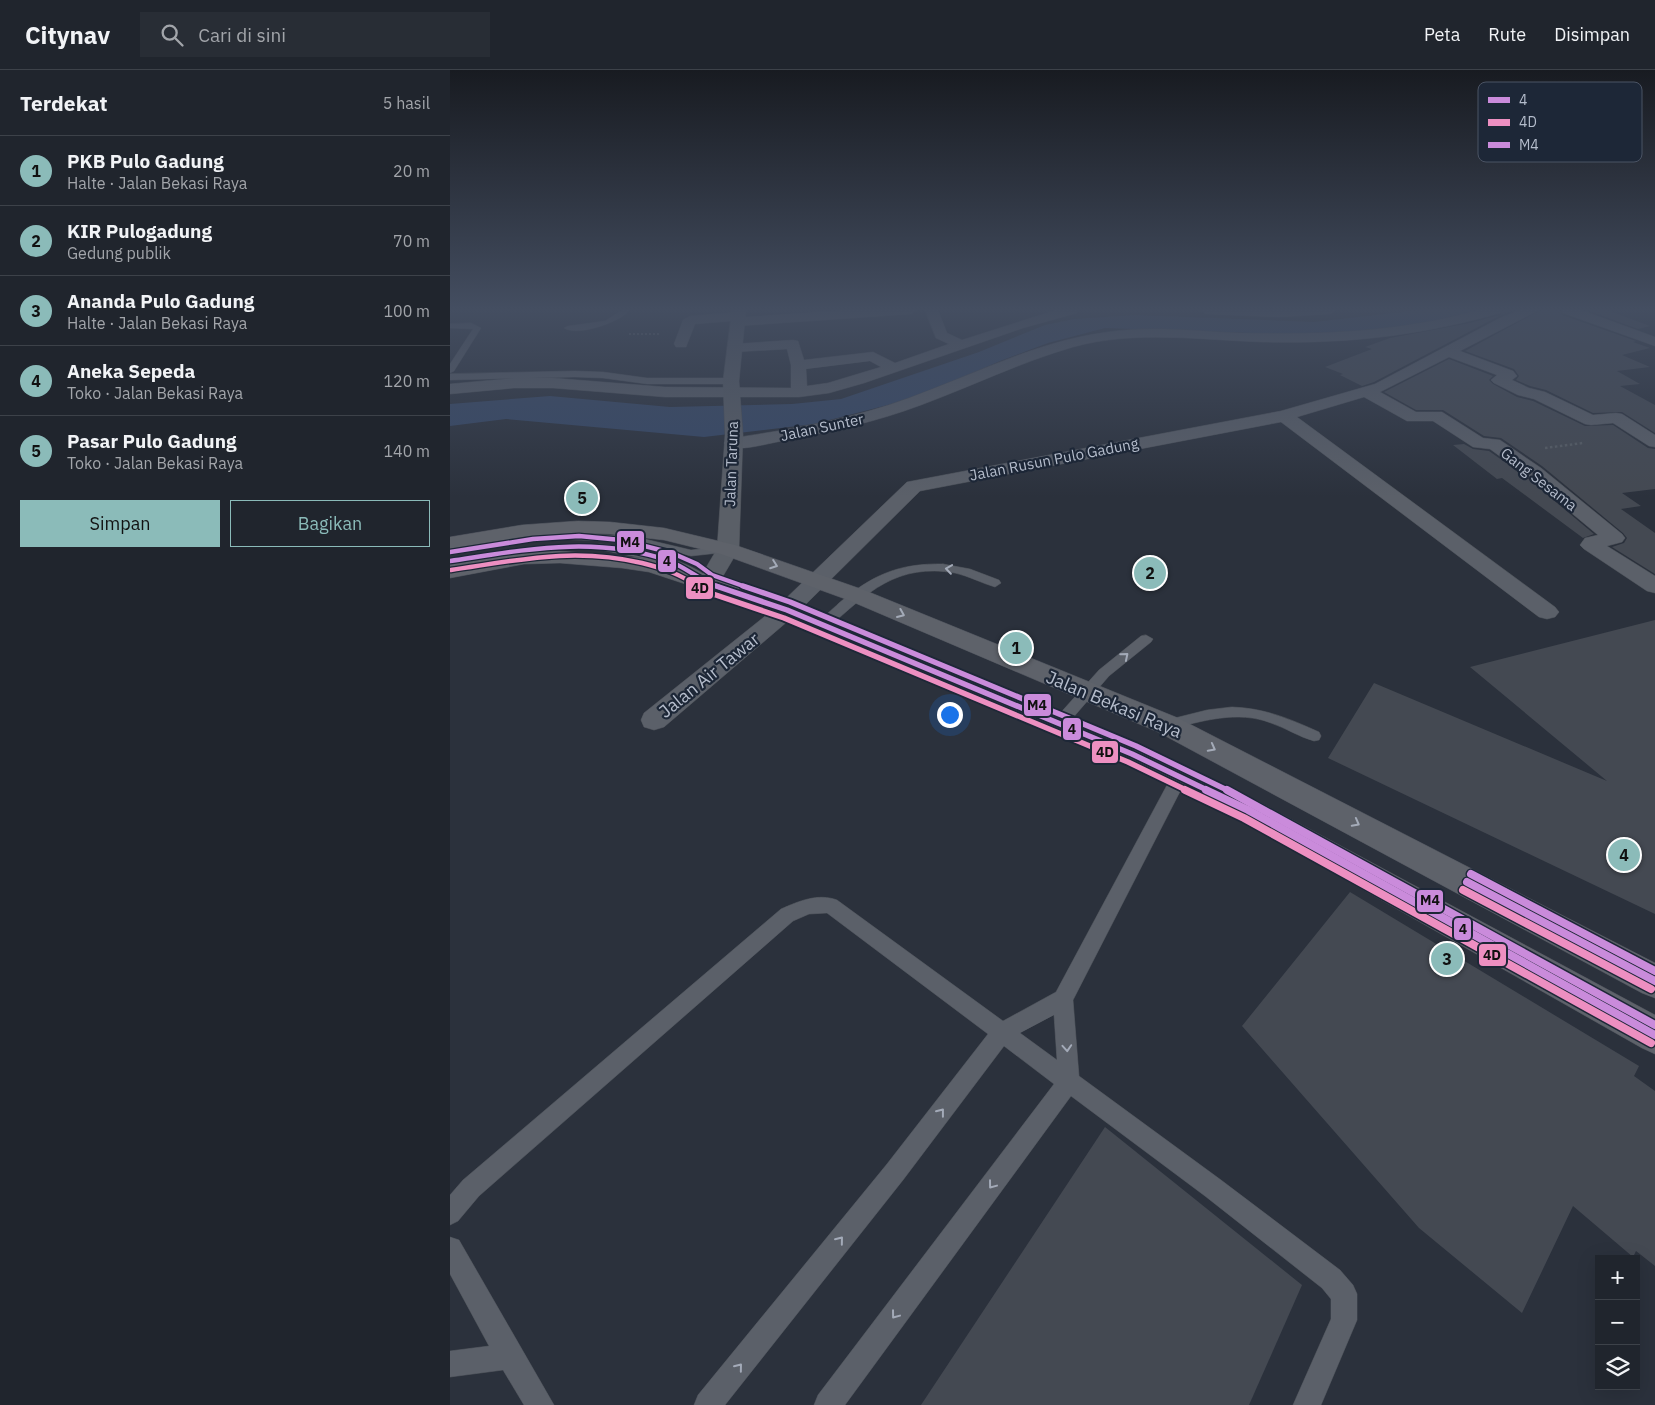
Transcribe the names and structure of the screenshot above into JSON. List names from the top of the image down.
{
  "streets": {
    "main road": ["Jalan Bekasi Raya"],
    "street": [
      "Jalan Sunter",
      "Jalan Rusun Pulo Gadung",
      "Jalan Taruna",
      "Gang Sesama",
      "Jalan Air Tawar"
    ]
  },
  "crossings": [
    ["Jalan Sunter", "Jalan Taruna"],
    ["Jalan Rusun Pulo Gadung", "Gang Sesama"],
    ["Jalan Rusun Pulo Gadung", "Jalan Air Tawar"],
    ["Jalan Rusun Pulo Gadung", "Jalan Bekasi Raya"],
    ["Jalan Taruna", "Jalan Bekasi Raya"]
  ],
  "lines": ["transit line M4", "transit line 4", "transit line 4D"],
  "legend": ["4", "4D", "M4"],
  "page": {
    "header": "Citynav",
    "search": "Cari di sini",
    "nav": ["Peta", "Rute", "Disimpan"],
    "heading": ["Terdekat", "5 hasil"],
    "list": [
      {
        "mark": "1",
        "name": "PKB Pulo Gadung",
        "note": "Halte · Jalan Bekasi Raya",
        "value": "20 m"
      },
      {
        "mark": "2",
        "name": "KIR Pulogadung",
        "note": "Gedung publik",
        "value": "70 m"
      },
      {
        "mark": "3",
        "name": "Ananda Pulo Gadung",
        "note": "Halte · Jalan Bekasi Raya",
        "value": "100 m"
      },
      {
        "mark": "4",
        "name": "Aneka Sepeda",
        "note": "Toko · Jalan Bekasi Raya",
        "value": "120 m"
      },
      {
        "mark": "5",
        "name": "Pasar Pulo Gadung",
        "note": "Toko · Jalan Bekasi Raya",
        "value": "140 m"
      }
    ],
    "pins": [
      "5",
      "2",
      "1",
      "4",
      "3"
    ],
    "buttons": ["Simpan", "Bagikan"],
    "map_buttons": ["+", "−"]
  }
}
